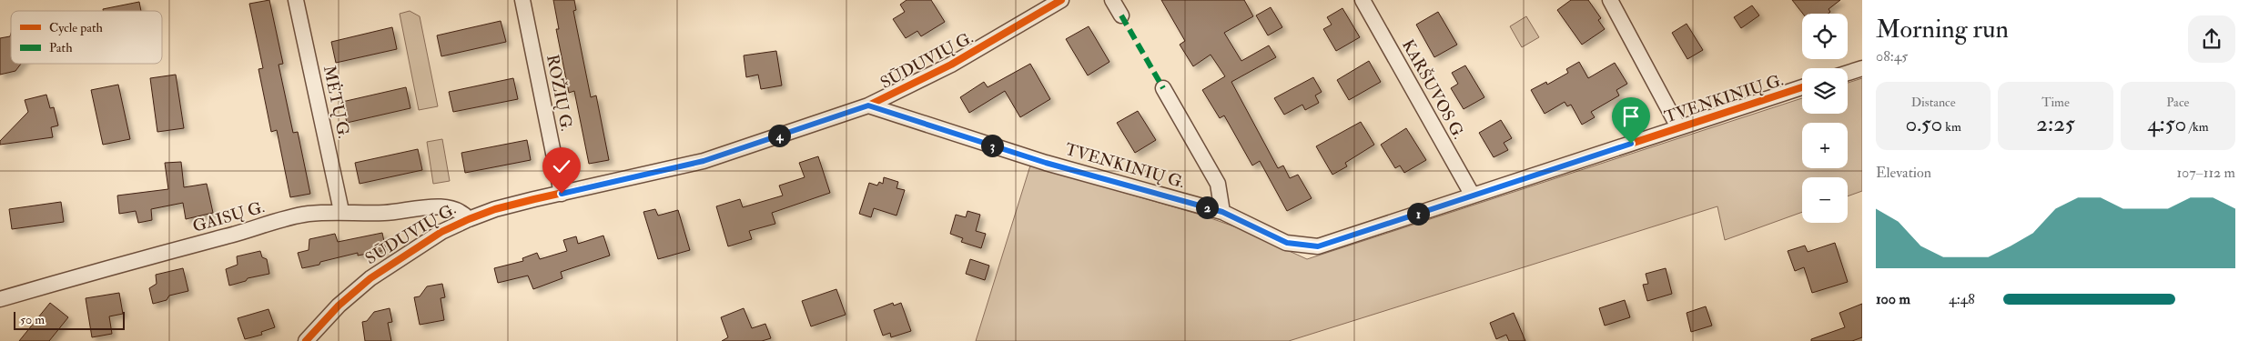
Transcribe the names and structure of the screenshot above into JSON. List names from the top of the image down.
{
  "streets": {
    "street": [
      "SŪDUVIŲ G.",
      "KARŠUVOS G.",
      "ROŽIŲ G.",
      "TVENKINIŲ G.",
      "MĖTŲ G.",
      "GAISŲ G."
    ]
  },
  "crossings": [
    ["SŪDUVIŲ G.", "ROŽIŲ G."],
    ["SŪDUVIŲ G.", "TVENKINIŲ G."],
    ["SŪDUVIŲ G.", "GAISŲ G."],
    ["KARŠUVOS G.", "TVENKINIŲ G."],
    ["MĖTŲ G.", "GAISŲ G."]
  ],
  "legend": ["Cycle path", "Path"],
  "scale_bar": "50 m",
  "page": {
    "heading": ["Morning run", "08:45"],
    "map_buttons": ["+", "−"],
    "stats": [
      ["Distance", "0.50 km"],
      ["Time", "2:25"],
      ["Pace", "4:50 /km"]
    ],
    "pins": [
      "4",
      "3",
      "2",
      "1"
    ],
    "chart": ["Elevation", "107–112 m"],
    "list": [
      {
        "name": "100 m",
        "note": "4:48"
      }
    ],
    "scale": "50 m"
  }
}
